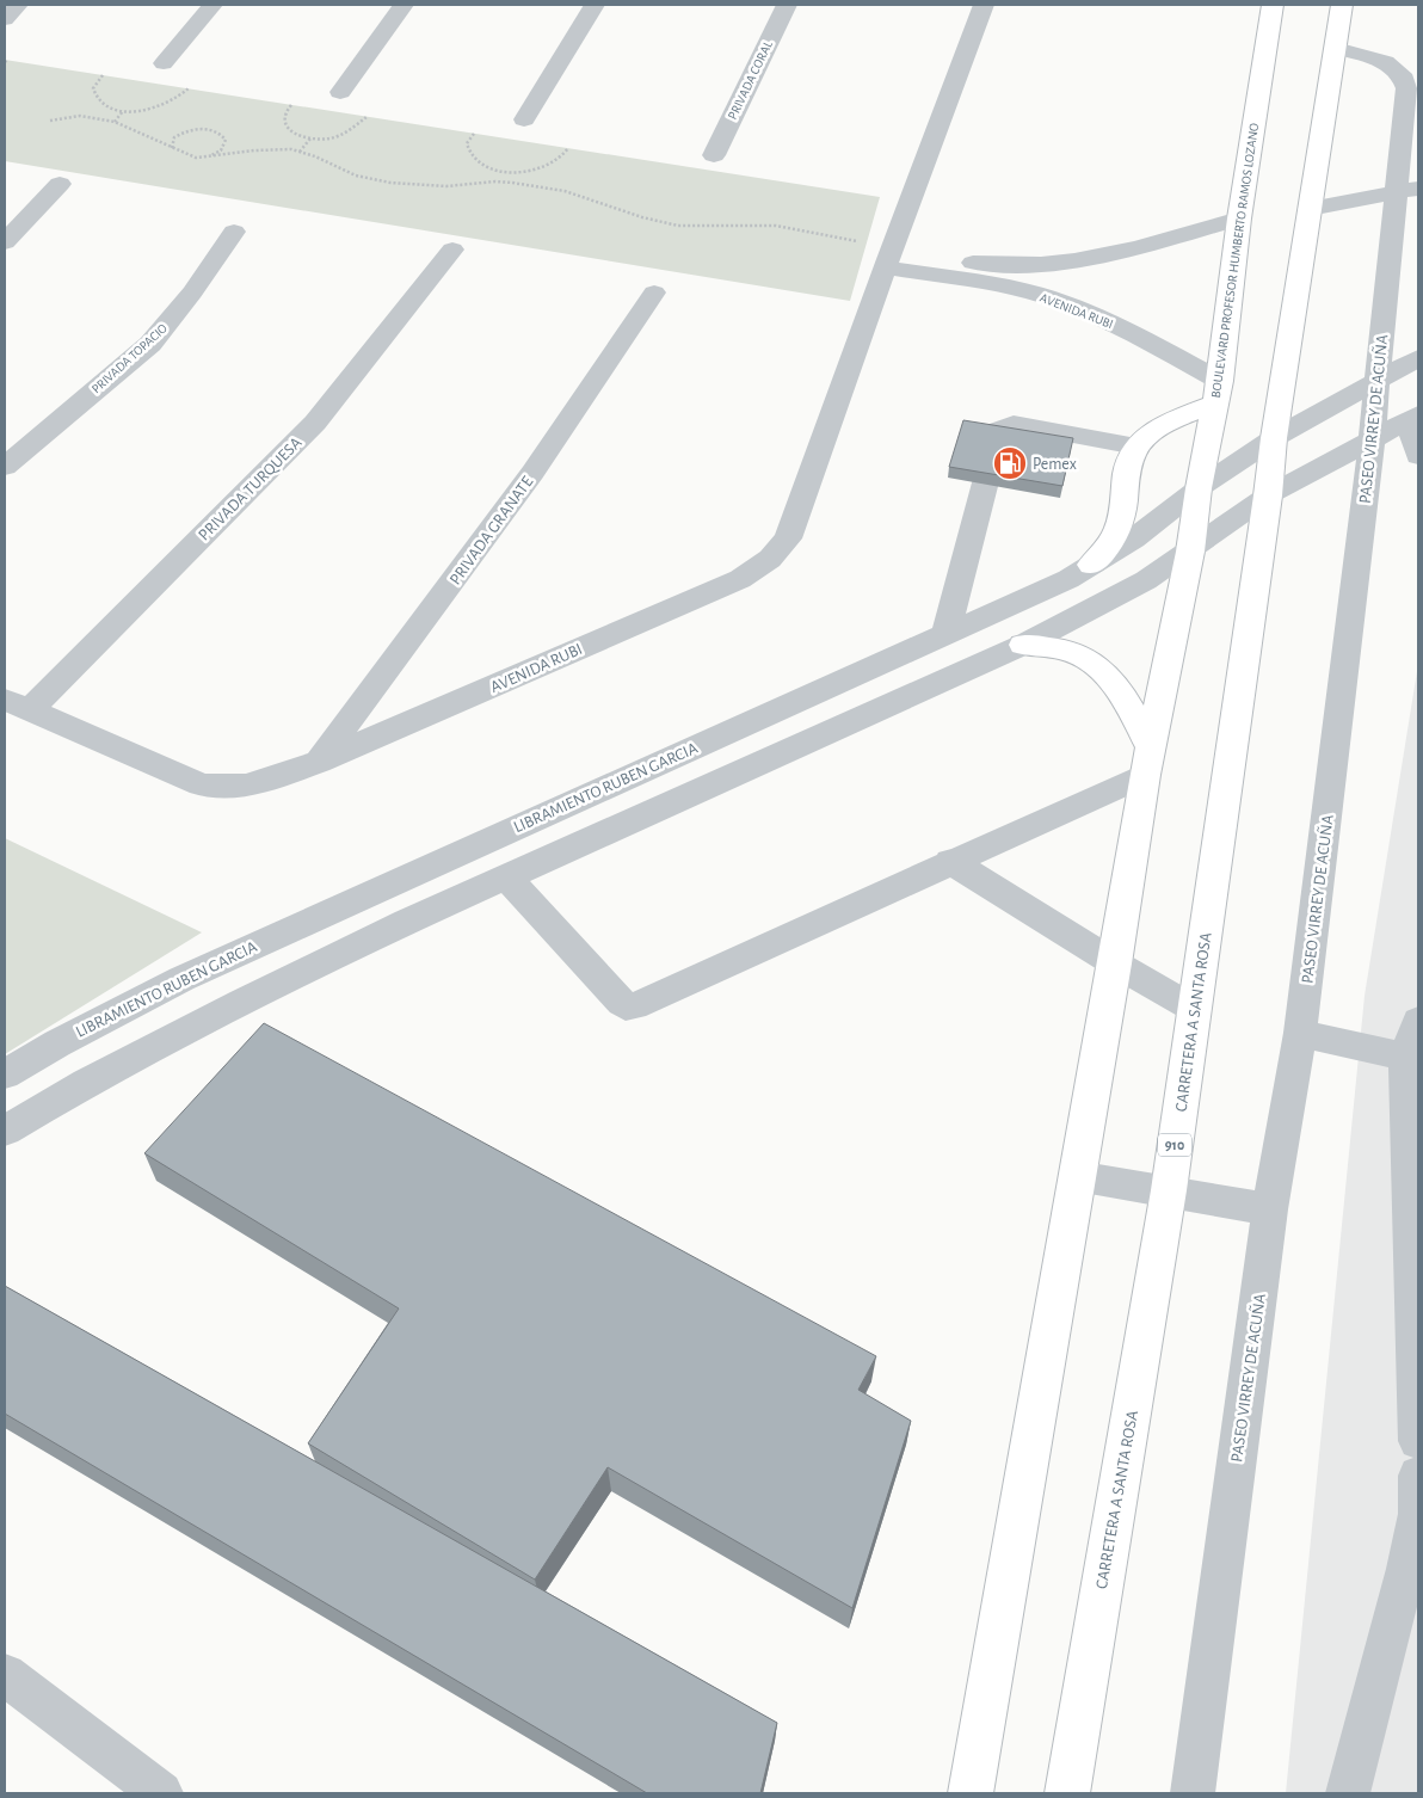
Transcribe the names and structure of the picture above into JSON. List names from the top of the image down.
{
  "streets": {
    "main road": ["BOULEVARD PROFESOR HUMBERTO RAMOS LOZANO", "CARRETERA A SANTA ROSA", "910"],
    "street": [
      "PRIVADA CORAL",
      "AVENIDA RUBI",
      "PRIVADA TOPACIO",
      "PASEO VIRREY DE ACUÑA",
      "PRIVADA TURQUESA",
      "PRIVADA GRANATE",
      "LIBRAMIENTO RUBEN GARCIA"
    ]
  },
  "crossings": [
    ["BOULEVARD PROFESOR HUMBERTO RAMOS LOZANO", "AVENIDA RUBI"],
    ["BOULEVARD PROFESOR HUMBERTO RAMOS LOZANO", "LIBRAMIENTO RUBEN GARCIA"],
    ["AVENIDA RUBI", "PRIVADA TURQUESA"],
    ["AVENIDA RUBI", "PRIVADA GRANATE"],
    ["PASEO VIRREY DE ACUÑA", "LIBRAMIENTO RUBEN GARCIA"]
  ],
  "places": {
    "fuel station": ["Pemex"]
  }
}
